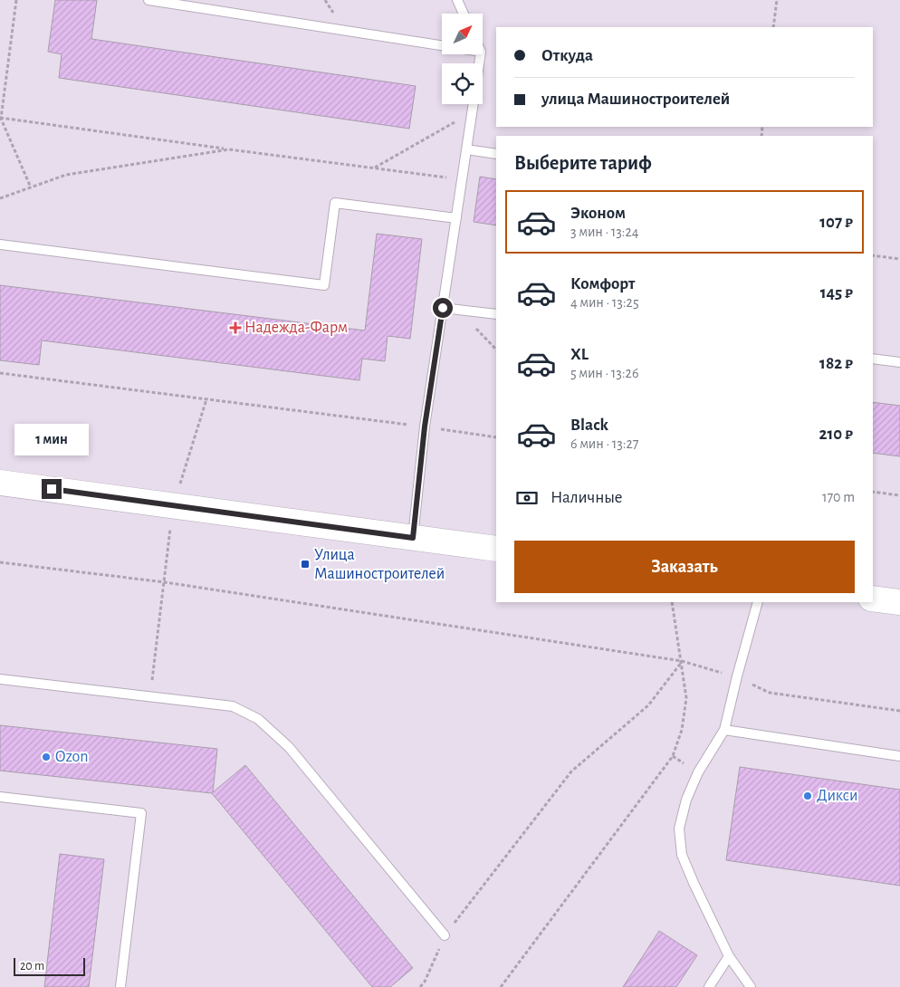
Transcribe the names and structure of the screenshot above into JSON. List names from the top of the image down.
{
  "places": {
    "health": ["Надежда-Фарм"],
    "transit": ["Улица Машиностроителей"],
    "other": ["Ozon", "Дикси"]
  },
  "scale_bar": "20 m",
  "north": "top right",
  "page": {
    "banner": ["Откуда", "улица Машиностроителей"],
    "heading": "Выберите тариф",
    "list": [
      {
        "name": "Эконом",
        "note": "3 мин · 13:24",
        "value": "107 ₽"
      },
      {
        "name": "Комфорт",
        "note": "4 мин · 13:25",
        "value": "145 ₽"
      },
      {
        "name": "XL",
        "note": "5 мин · 13:26",
        "value": "182 ₽"
      },
      {
        "name": "Black",
        "note": "6 мин · 13:27",
        "value": "210 ₽"
      }
    ],
    "bubble": "1 мин",
    "pay": ["Наличные", "170 m"],
    "buttons": "Заказать",
    "scale": "20 m"
  }
}
